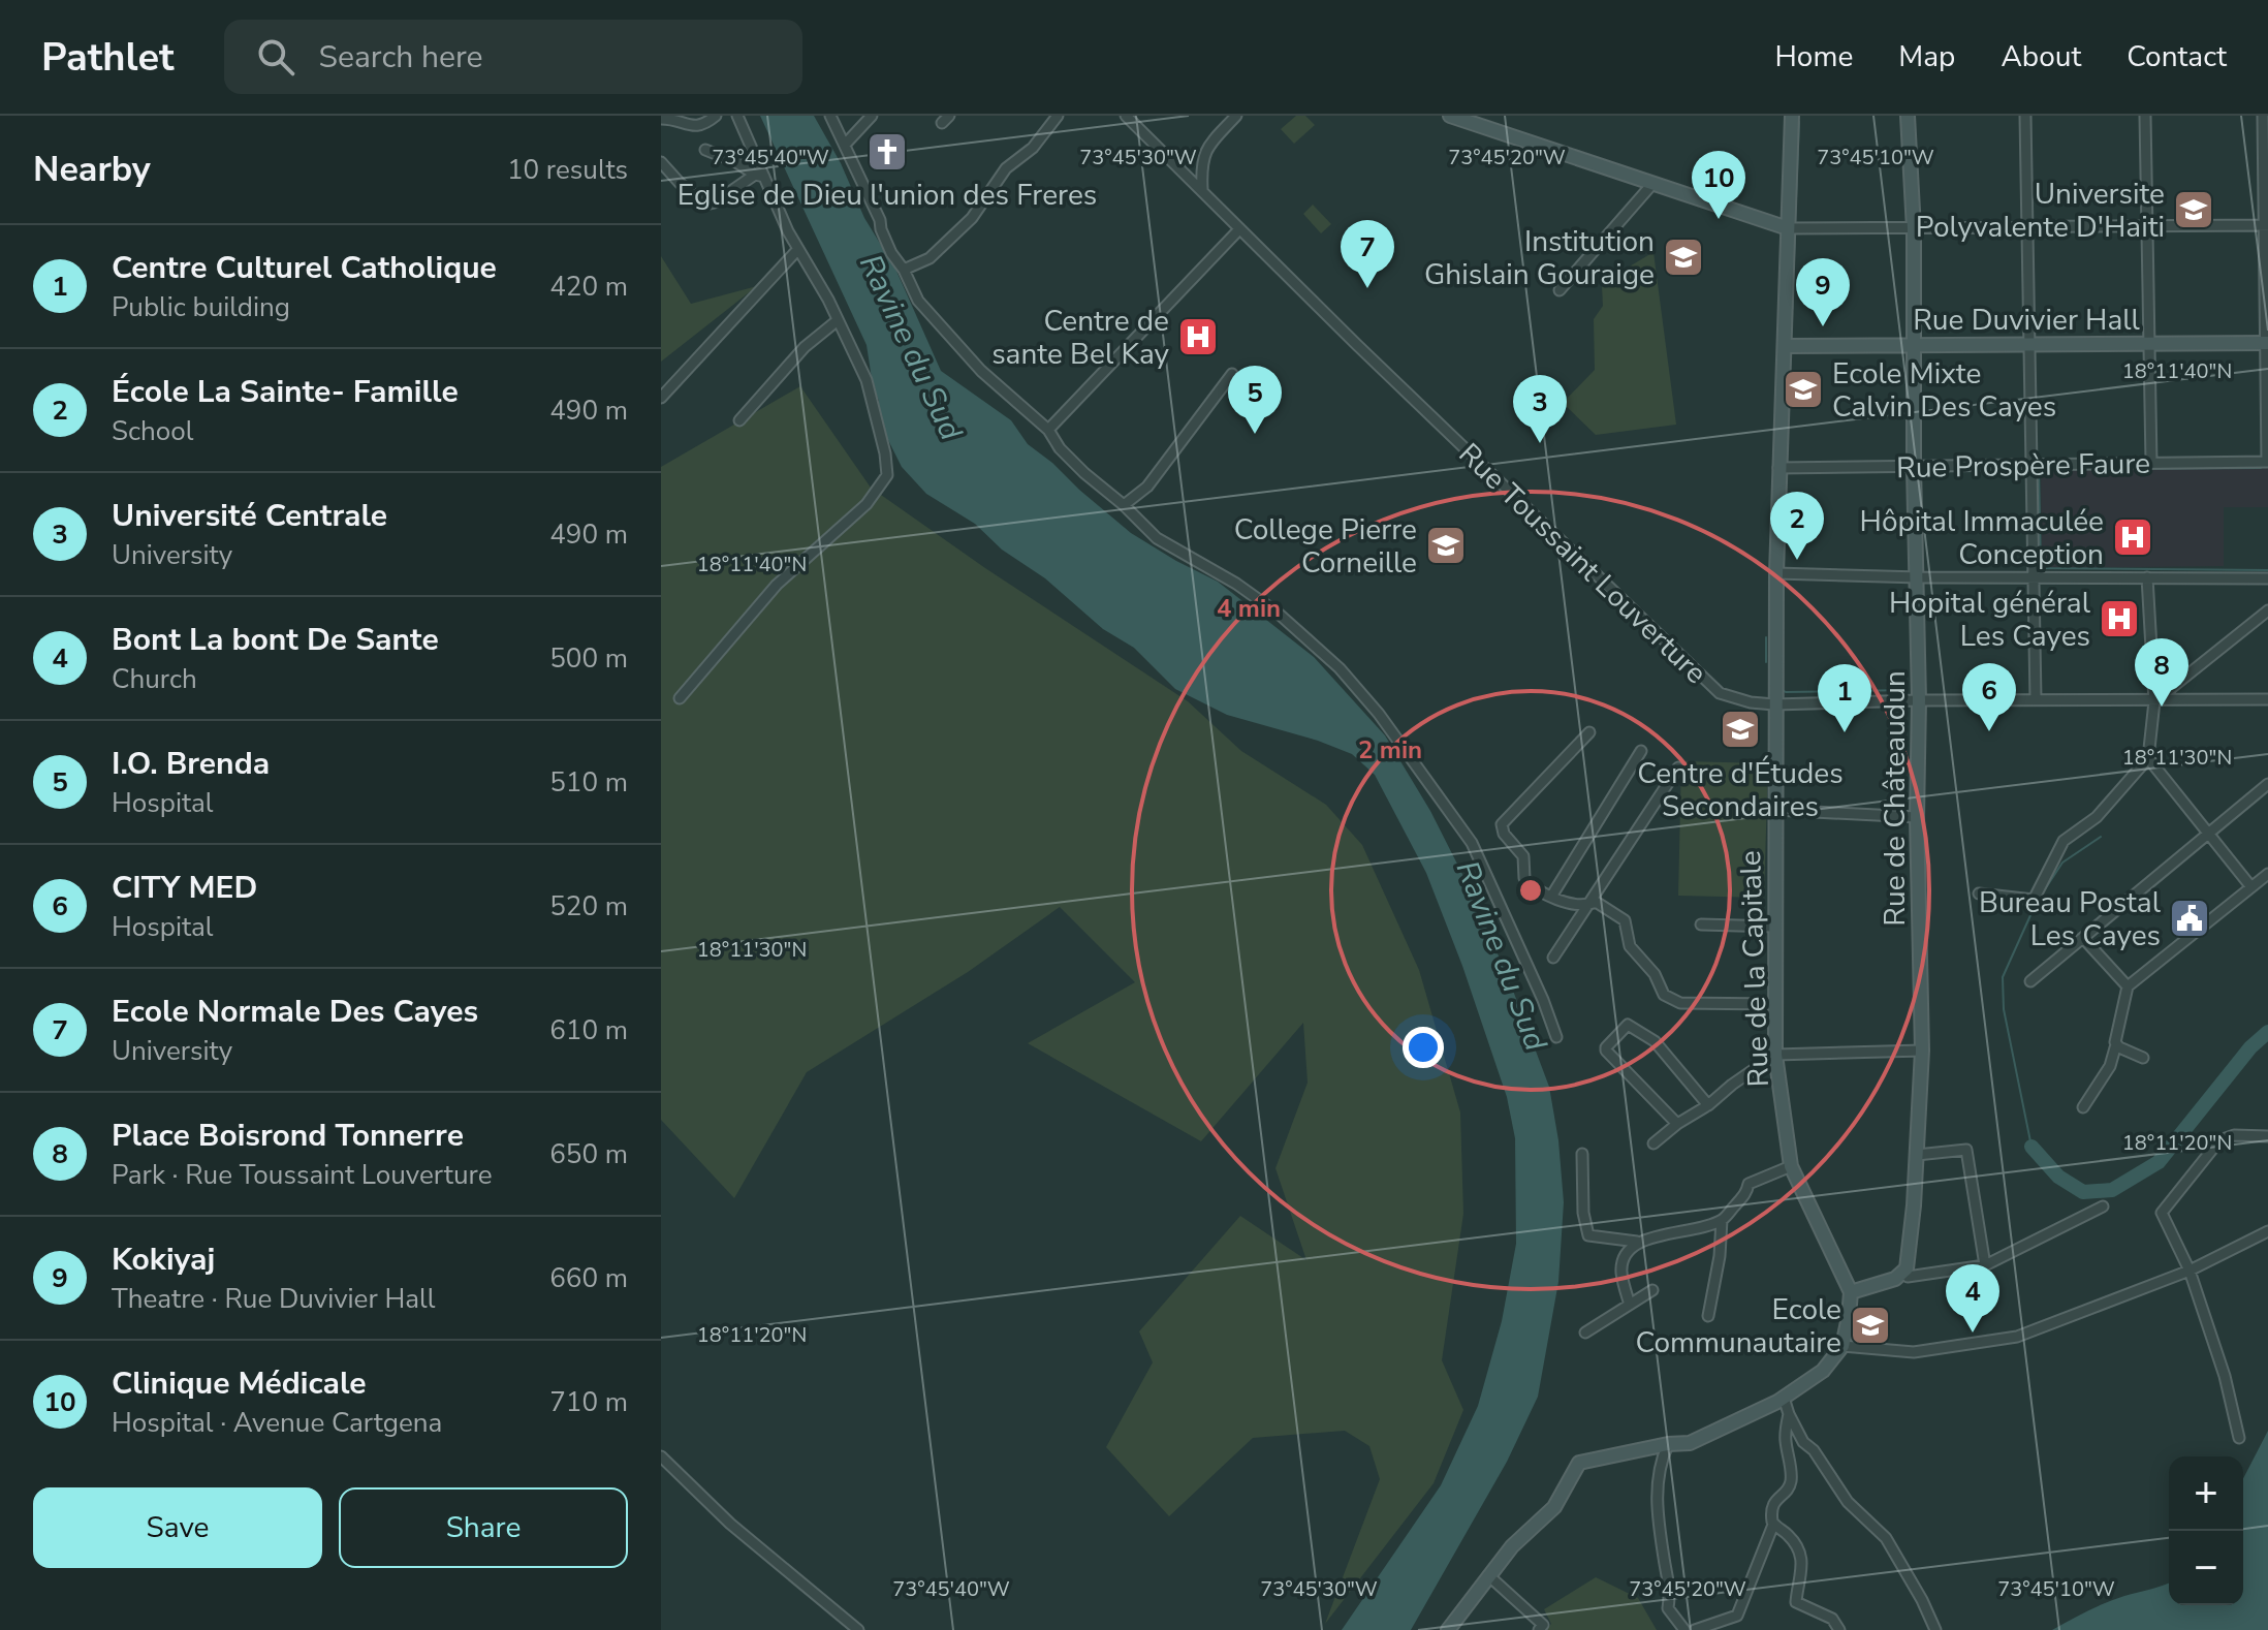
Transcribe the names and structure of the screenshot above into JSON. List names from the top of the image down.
{
  "streets": {
    "street": [
      "Rue Duvivier Hall",
      "Rue Prospère Faure",
      "Rue Toussaint Louverture",
      "Rue de Châteaudun",
      "Rue de la Capitale"
    ]
  },
  "crossings": [
    ["Rue Duvivier Hall", "Rue de Châteaudun"],
    ["Rue Duvivier Hall", "Rue de la Capitale"],
    ["Rue Prospère Faure", "Rue de Châteaudun"],
    ["Rue Prospère Faure", "Rue de la Capitale"],
    ["Rue Toussaint Louverture", "Rue de Châteaudun"],
    ["Rue Toussaint Louverture", "Rue de la Capitale"]
  ],
  "water": ["Ravine du Sud"],
  "places": {
    "church": ["Eglise de Dieu l'union des Freres"],
    "school or university": [
      "Universite Polyvalente D'Haiti",
      "Institution Ghislain Gouraige",
      "Ecole Mixte Calvin Des Cayes",
      "College Pierre Corneille",
      "Centre d'Études Secondaires",
      "Ecole Communautaire"
    ],
    "hospital": ["Centre de sante Bel Kay", "Hôpital Immaculée Conception", "Hopital général Les Cayes"],
    "public building": ["Bureau Postal Les Cayes"]
  },
  "page": {
    "header": "Pathlet",
    "search": "Search here",
    "nav": [
      "Home",
      "Map",
      "About",
      "Contact"
    ],
    "heading": ["Nearby", "10 results"],
    "pins": [
      "10",
      "7",
      "9",
      "5",
      "3",
      "2",
      "8",
      "6",
      "1",
      "4"
    ],
    "list": [
      {
        "mark": "1",
        "name": "Centre Culturel Catholique",
        "note": "Public building",
        "value": "420 m"
      },
      {
        "mark": "2",
        "name": "École La Sainte- Famille",
        "note": "School",
        "value": "490 m"
      },
      {
        "mark": "3",
        "name": "Université Centrale",
        "note": "University",
        "value": "490 m"
      },
      {
        "mark": "4",
        "name": "Bont La bont De Sante",
        "note": "Church",
        "value": "500 m"
      },
      {
        "mark": "5",
        "name": "I.O. Brenda",
        "note": "Hospital",
        "value": "510 m"
      },
      {
        "mark": "6",
        "name": "CITY MED",
        "note": "Hospital",
        "value": "520 m"
      },
      {
        "mark": "7",
        "name": "Ecole Normale Des Cayes",
        "note": "University",
        "value": "610 m"
      },
      {
        "mark": "8",
        "name": "Place Boisrond Tonnerre",
        "note": "Park · Rue Toussaint Louverture",
        "value": "650 m"
      },
      {
        "mark": "9",
        "name": "Kokiyaj",
        "note": "Theatre · Rue Duvivier Hall",
        "value": "660 m"
      },
      {
        "mark": "10",
        "name": "Clinique Médicale",
        "note": "Hospital · Avenue Cartgena",
        "value": "710 m"
      }
    ],
    "map_buttons": ["+", "−"],
    "buttons": ["Save", "Share"]
  },
  "coordinates": [
    "73°45'40\"W",
    "73°45'30\"W",
    "73°45'20\"W",
    "73°45'10\"W",
    "18°11'40\"N",
    "18°11'30\"N",
    "18°11'20\"N"
  ],
  "rings": ["4 min", "2 min"]
}
